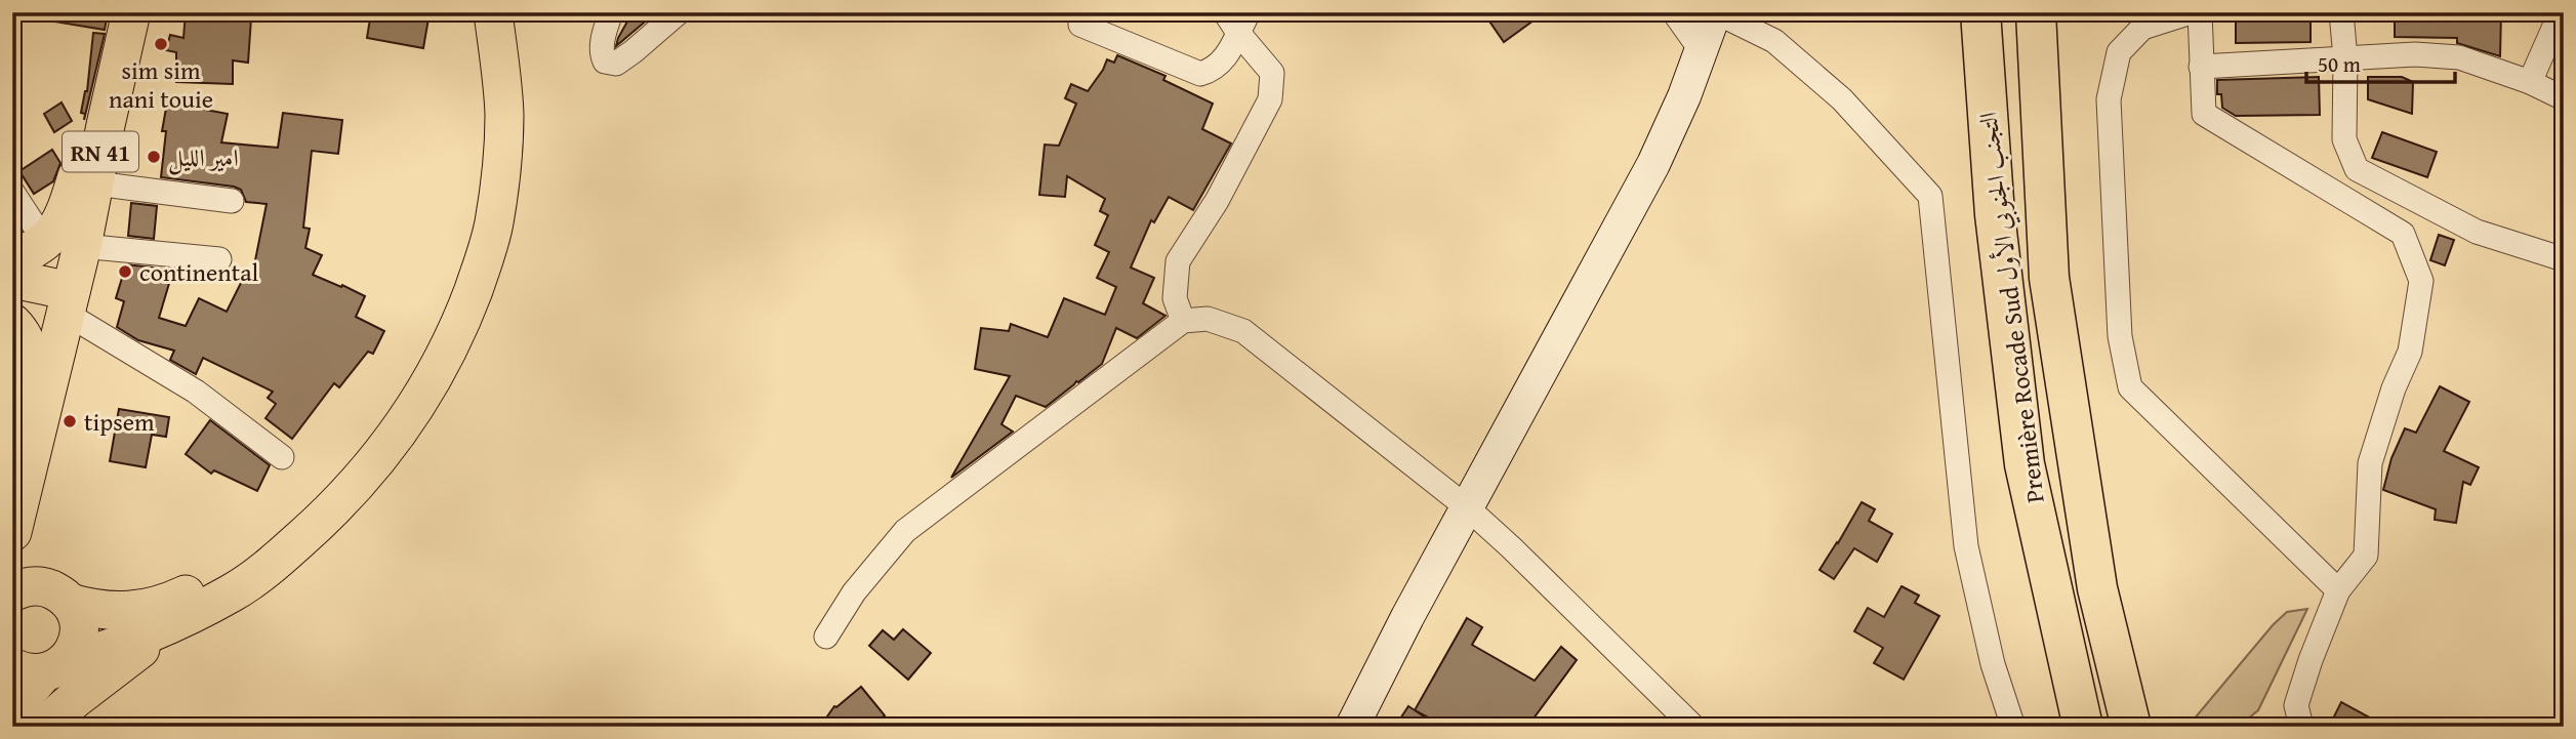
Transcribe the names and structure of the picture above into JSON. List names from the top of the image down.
{
  "streets": {
    "highway": ["RN 41", "Première Rocade Sud التجنب الجنوبي الأول"]
  },
  "places": [
    "sim sim nani touie",
    "امير الليل",
    "continental",
    "tipsem"
  ],
  "scale_bar": "50 m"
}
